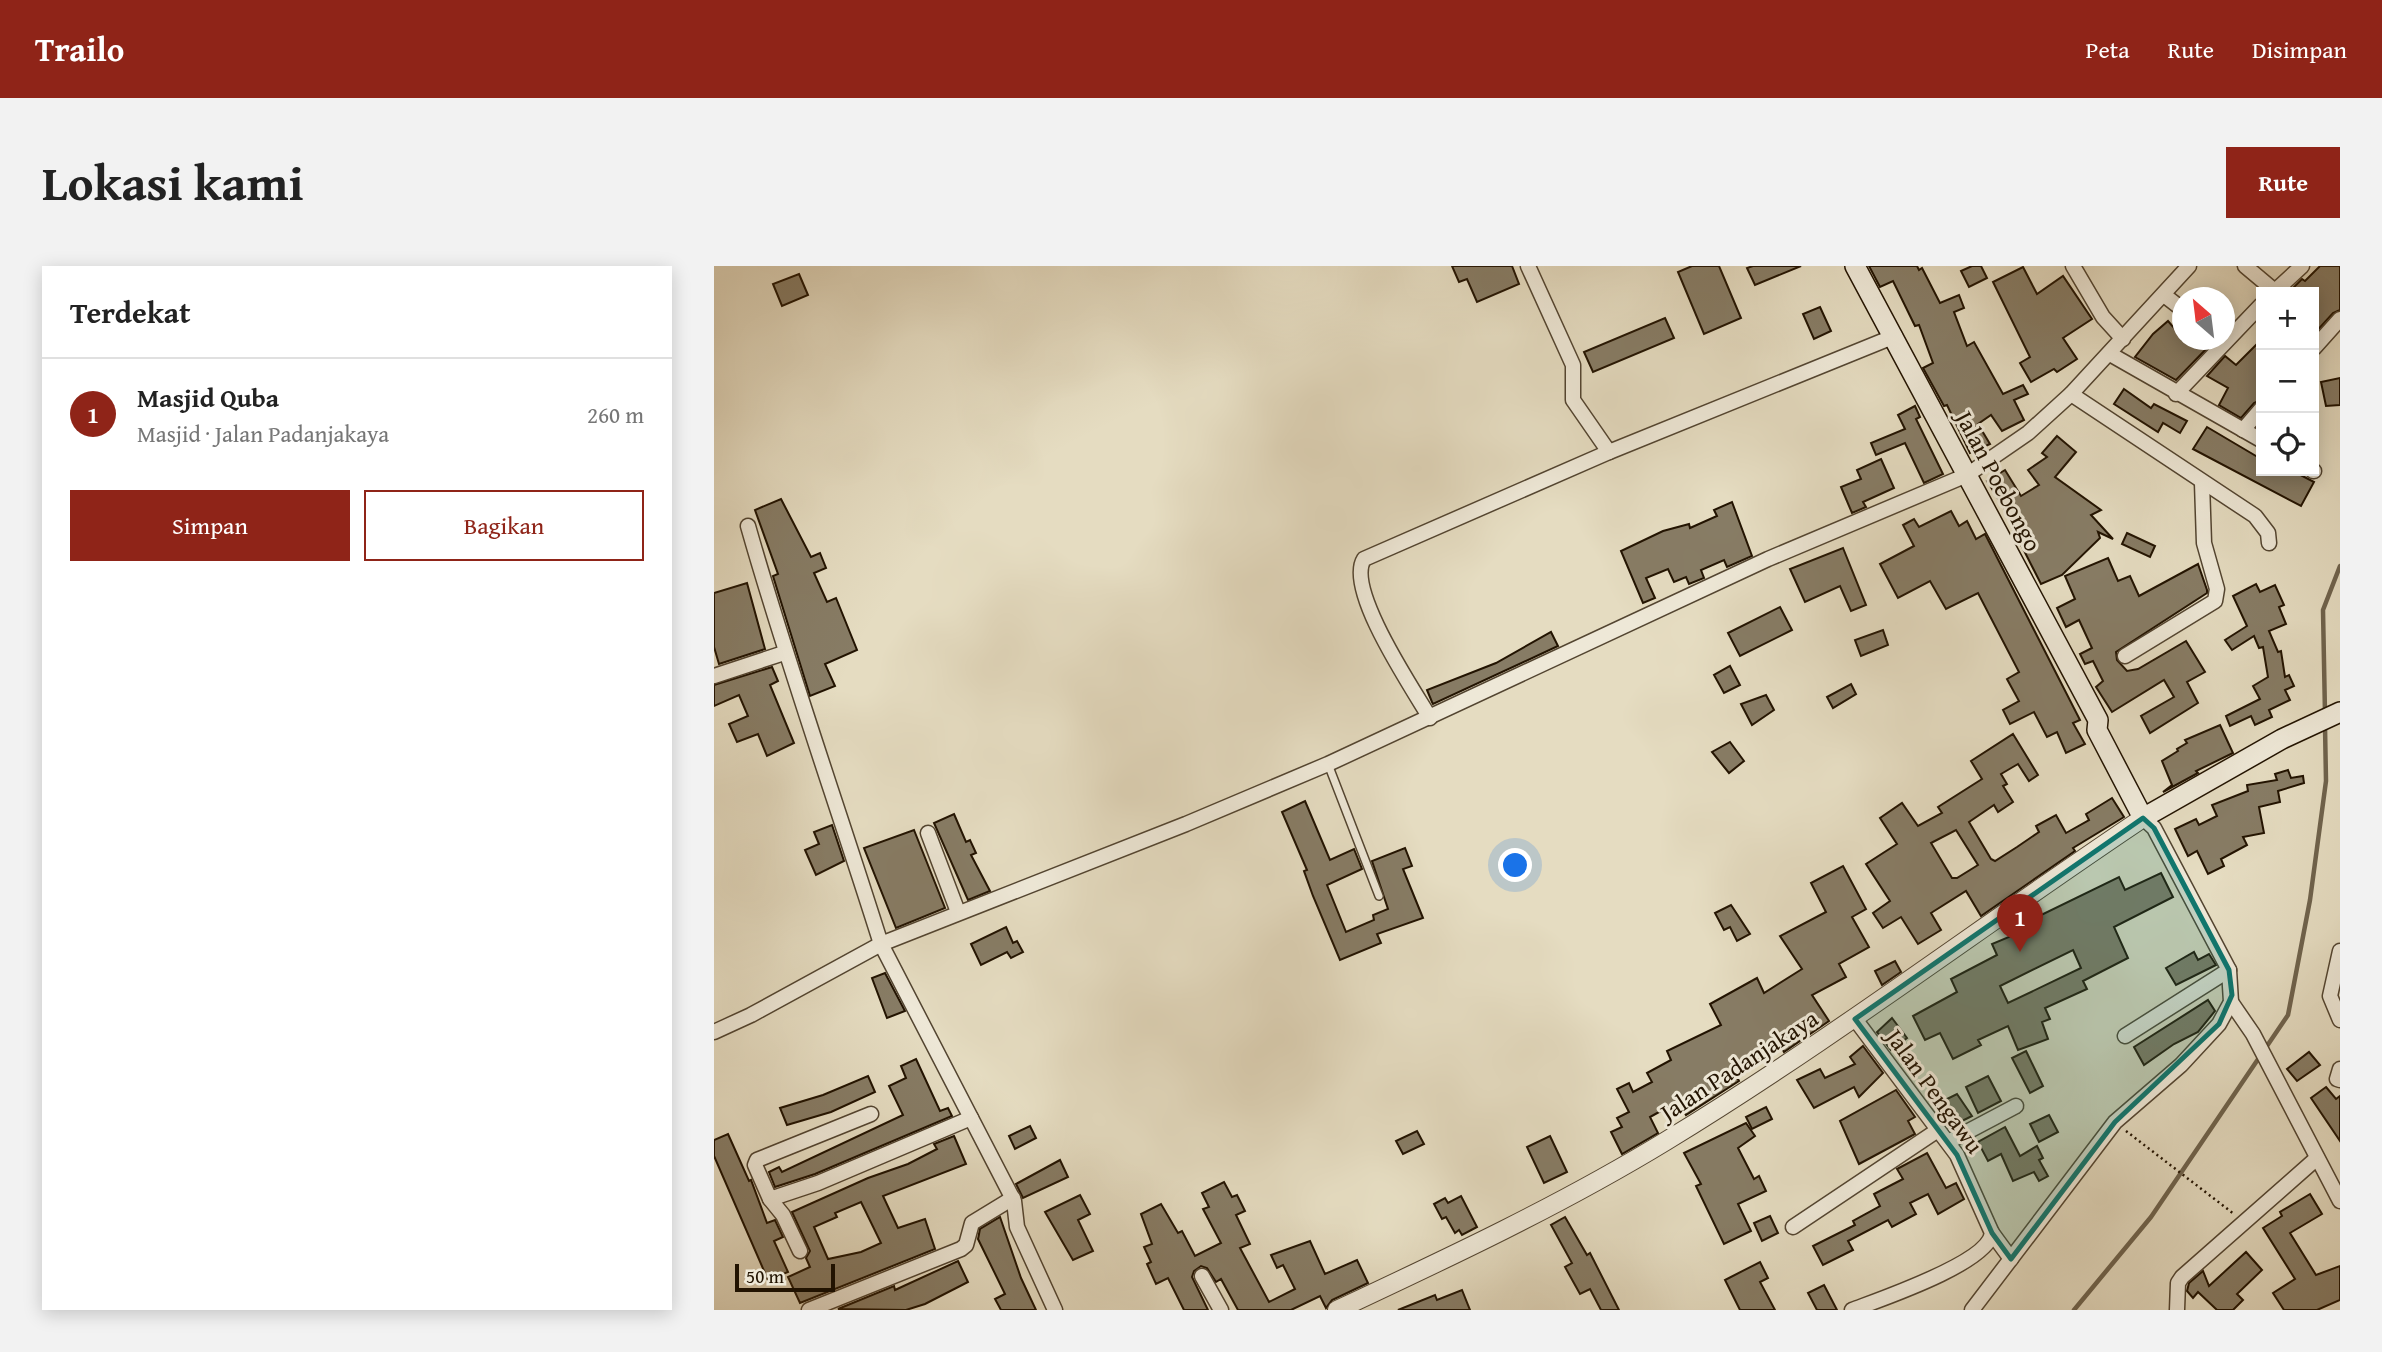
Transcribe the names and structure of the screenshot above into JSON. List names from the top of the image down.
{
  "streets": {
    "main road": ["Jalan Poebongo"],
    "street": ["Jalan Padanjakaya", "Jalan Pengawu"]
  },
  "crossings": [
    ["Jalan Poebongo", "Jalan Padanjakaya"],
    ["Jalan Padanjakaya", "Jalan Pengawu"]
  ],
  "scale_bar": "50 m",
  "north": "top left",
  "page": {
    "header": "Trailo",
    "nav": ["Peta", "Rute", "Disimpan"],
    "title": "Lokasi kami",
    "buttons": [
      "Rute",
      ["Simpan", "Bagikan"]
    ],
    "heading": "Terdekat",
    "map_buttons": ["+", "−"],
    "list": [
      {
        "mark": "1",
        "name": "Masjid Quba",
        "note": "Masjid · Jalan Padanjakaya",
        "value": "260 m"
      }
    ],
    "pins": "1",
    "scale": "50 m"
  }
}
